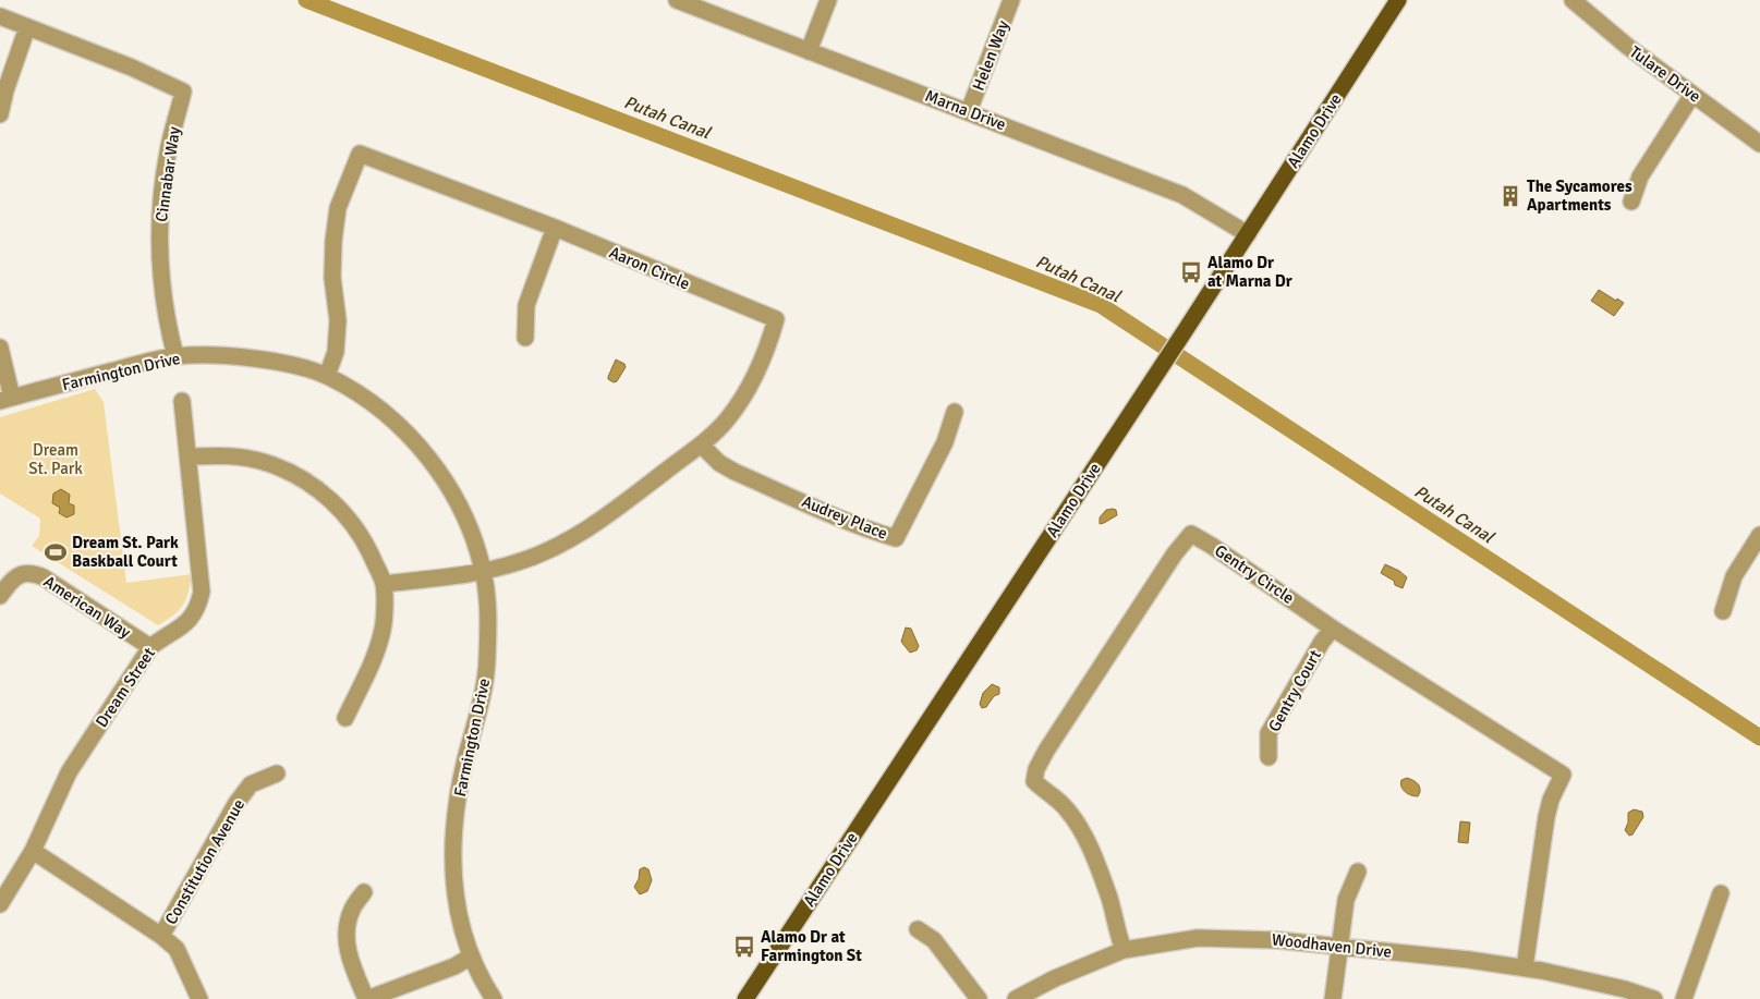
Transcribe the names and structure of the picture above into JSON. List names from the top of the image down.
{
  "streets": {
    "main road": ["Alamo Drive"],
    "street": [
      "Helen Way",
      "Tulare Drive",
      "Marna Drive",
      "Cinnabar Way",
      "Aaron Circle",
      "Farmington Drive",
      "Audrey Place",
      "Gentry Circle",
      "American Way",
      "Dream Street",
      "Gentry Court",
      "Constitution Avenue",
      "Woodhaven Drive"
    ]
  },
  "crossings": [
    ["Helen Way", "Marna Drive"],
    ["Marna Drive", "Alamo Drive"],
    ["Cinnabar Way", "Farmington Drive"],
    ["Aaron Circle", "Farmington Drive"],
    ["Aaron Circle", "Audrey Place"],
    ["Gentry Circle", "Gentry Court"],
    ["Gentry Circle", "Woodhaven Drive"],
    ["American Way", "Dream Street"]
  ],
  "water": ["Putah Canal"],
  "parks": ["Dream St. Park"],
  "places": {
    "building": ["The Sycamores Apartments"],
    "bus stop": ["Alamo Dr at Marna Dr", "Alamo Dr at Farmington St"],
    "sports": ["Dream St. Park Baskball Court"]
  }
}
